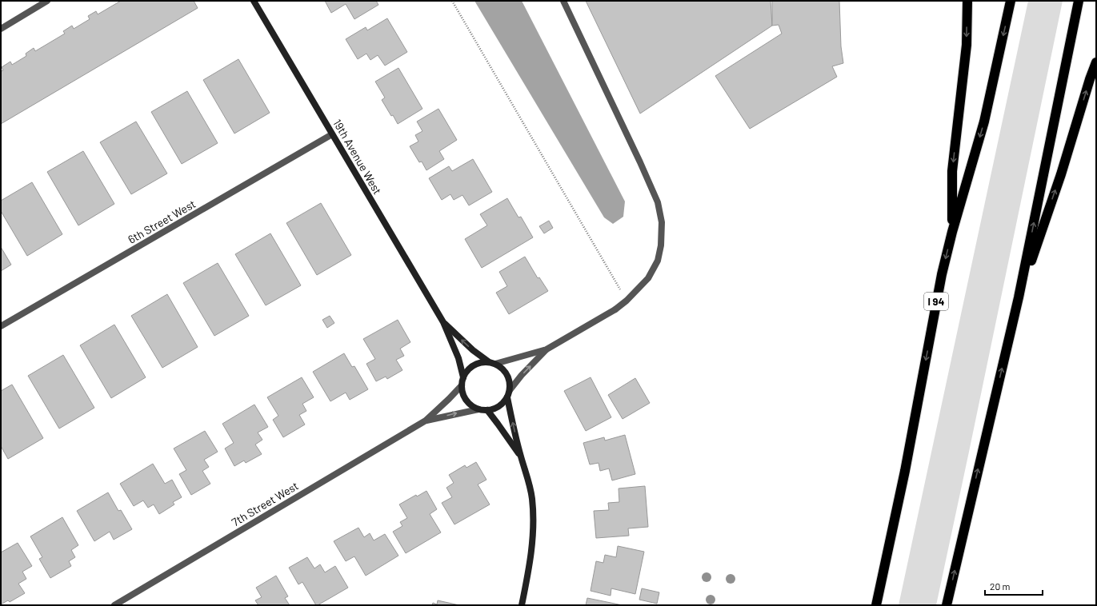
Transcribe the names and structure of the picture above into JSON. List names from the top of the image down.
{
  "streets": {
    "highway": ["I 94"],
    "street": ["19th Avenue West", "6th Street West", "7th Street West"]
  },
  "crossings": [
    ["19th Avenue West", "6th Street West"],
    ["19th Avenue West", "7th Street West"]
  ],
  "scale_bar": "20 m"
}
